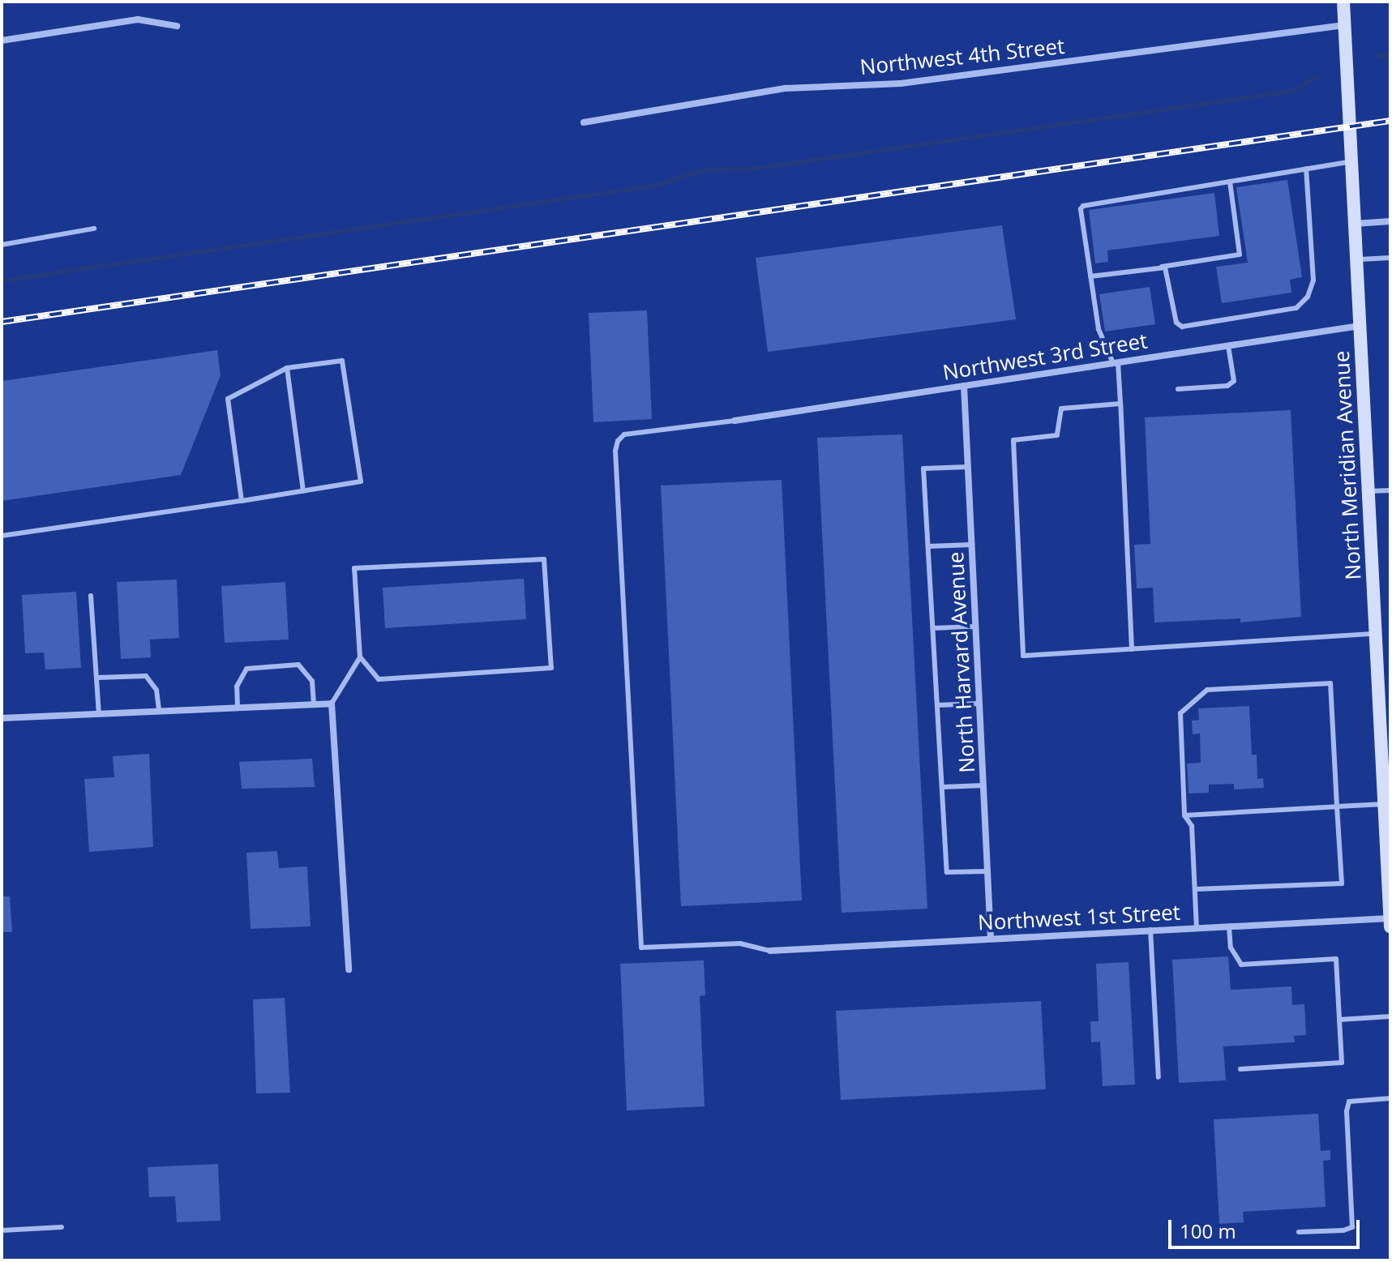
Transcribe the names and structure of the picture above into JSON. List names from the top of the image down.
{
  "streets": {
    "main road": ["North Meridian Avenue"],
    "street": [
      "Northwest 4th Street",
      "Northwest 3rd Street",
      "North Harvard Avenue",
      "Northwest 1st Street"
    ]
  },
  "crossings": [
    ["Northwest 4th Street", "North Meridian Avenue"],
    ["Northwest 3rd Street", "North Meridian Avenue"],
    ["Northwest 3rd Street", "North Harvard Avenue"],
    ["North Meridian Avenue", "Northwest 1st Street"],
    ["North Harvard Avenue", "Northwest 1st Street"]
  ],
  "scale_bar": "100 m"
}
